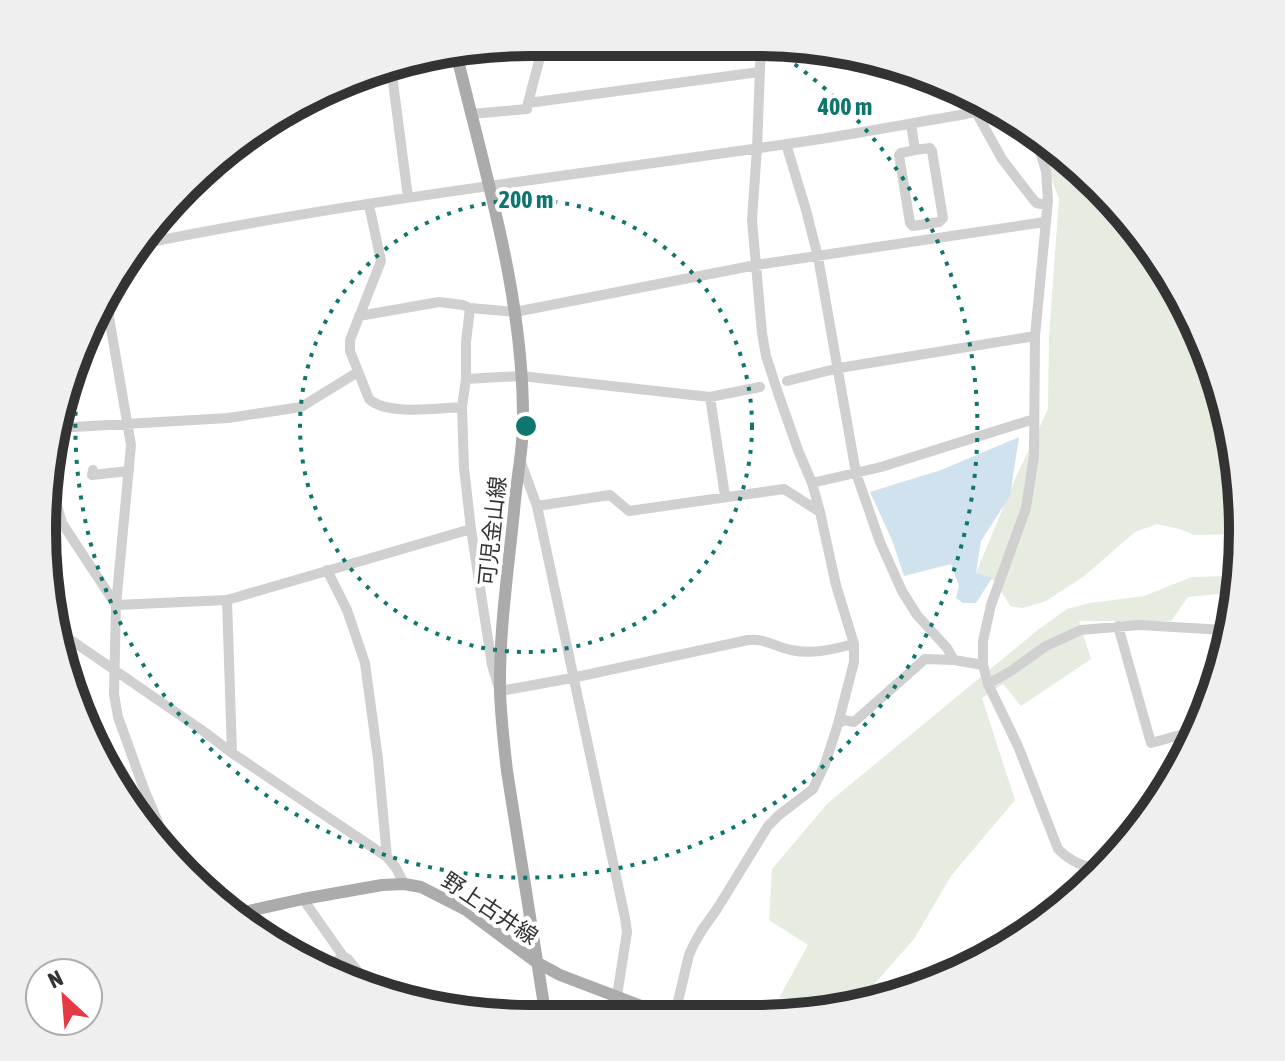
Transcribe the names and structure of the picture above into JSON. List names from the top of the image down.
{
  "streets": {
    "main road": ["可児金山線", "野上古井線"]
  },
  "crossings": [
    ["可児金山線", "野上古井線"]
  ],
  "north": "top left",
  "rings": ["400 m", "200 m"]
}
